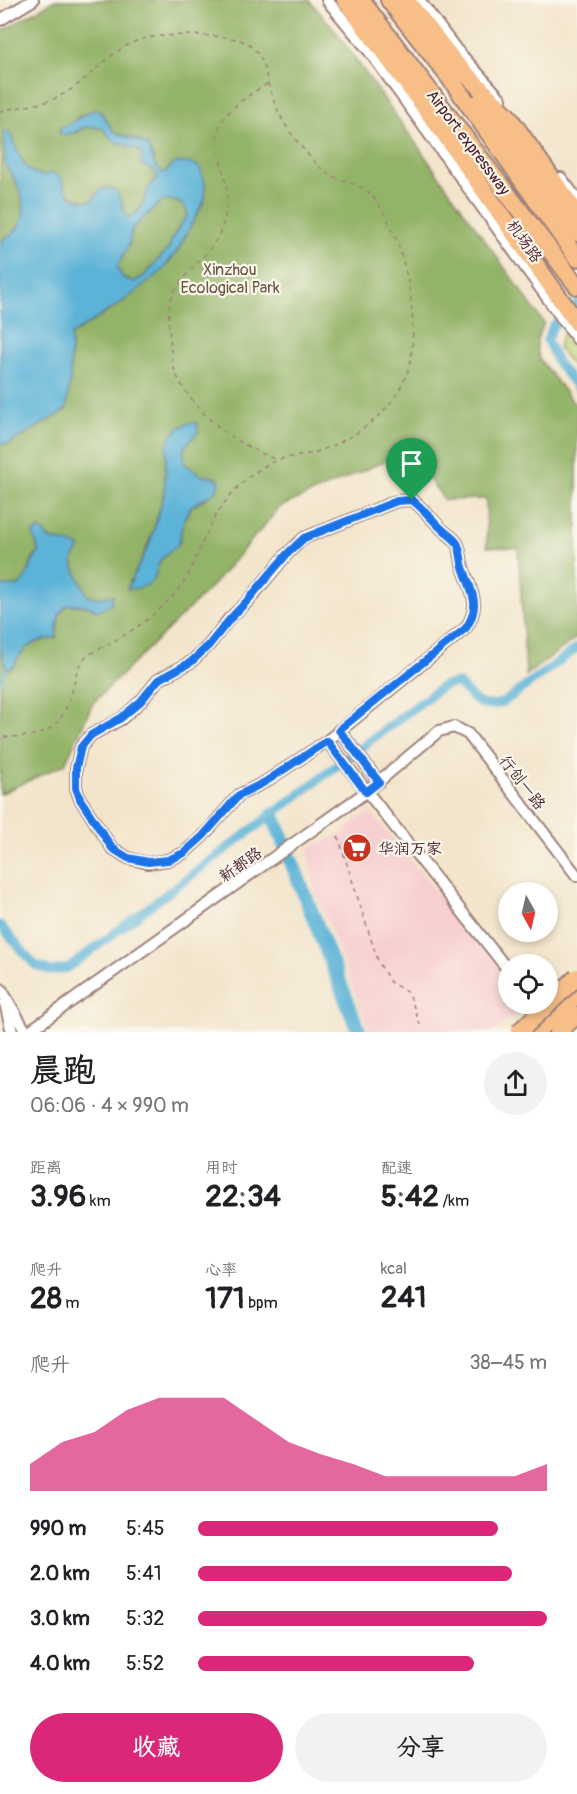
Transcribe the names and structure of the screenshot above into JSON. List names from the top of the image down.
{
  "streets": {
    "highway": ["Airport expressway"],
    "street": ["机场路", "行创一路", "新都路"]
  },
  "crossings": [
    ["行创一路", "新都路"]
  ],
  "parks": ["Xinzhou Ecological Park"],
  "places": {
    "supermarket": ["华润万家"]
  },
  "north": "bottom",
  "page": {
    "heading": ["晨跑", "06:06 · 4 × 990 m"],
    "stats": [
      ["距离", "3.96 km"],
      ["用时", "22:34"],
      ["配速", "5:42 /km"],
      ["爬升", "28 m"],
      ["心率", "171 bpm"],
      ["kcal", "241"]
    ],
    "chart": ["爬升", "38–45 m"],
    "list": [
      {
        "name": "990 m",
        "note": "5:45"
      },
      {
        "name": "2.0 km",
        "note": "5:41"
      },
      {
        "name": "3.0 km",
        "note": "5:32"
      },
      {
        "name": "4.0 km",
        "note": "5:52"
      }
    ],
    "buttons": ["收藏", "分享"]
  }
}
